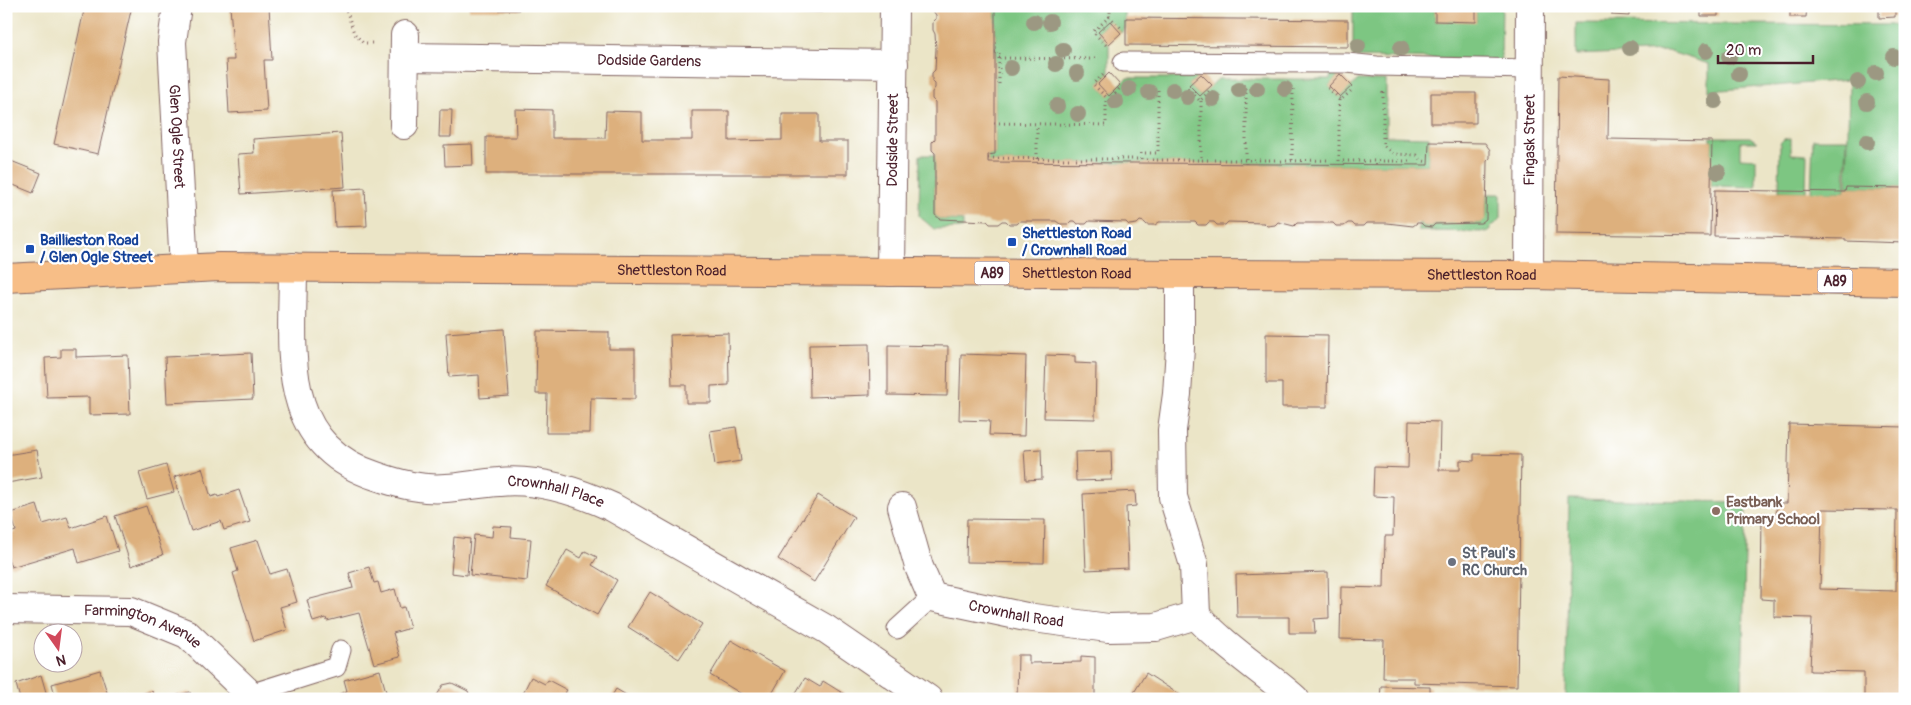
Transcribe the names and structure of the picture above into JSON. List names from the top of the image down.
{
  "streets": {
    "main road": ["Shettleston Road", "A89"],
    "street": [
      "Dodside Gardens",
      "Glen Ogle Street",
      "Dodside Street",
      "Fingask Street",
      "Crownhall Place",
      "Crownhall Road",
      "Farmington Avenue"
    ]
  },
  "crossings": [
    ["Dodside Gardens", "Dodside Street"],
    ["Glen Ogle Street", "Shettleston Road"],
    ["Glen Ogle Street", "A89"],
    ["Dodside Street", "Shettleston Road"],
    ["Fingask Street", "Shettleston Road"],
    ["Shettleston Road", "A89"],
    ["Shettleston Road", "Crownhall Place"]
  ],
  "places": {
    "transit": ["Shettleston Road / Crownhall Road", "Baillieston Road / Glen Ogle Street"],
    "other": ["Eastbank Primary School", "St Paul's RC Church"]
  },
  "scale_bar": "20 m",
  "north": "bottom"
}
